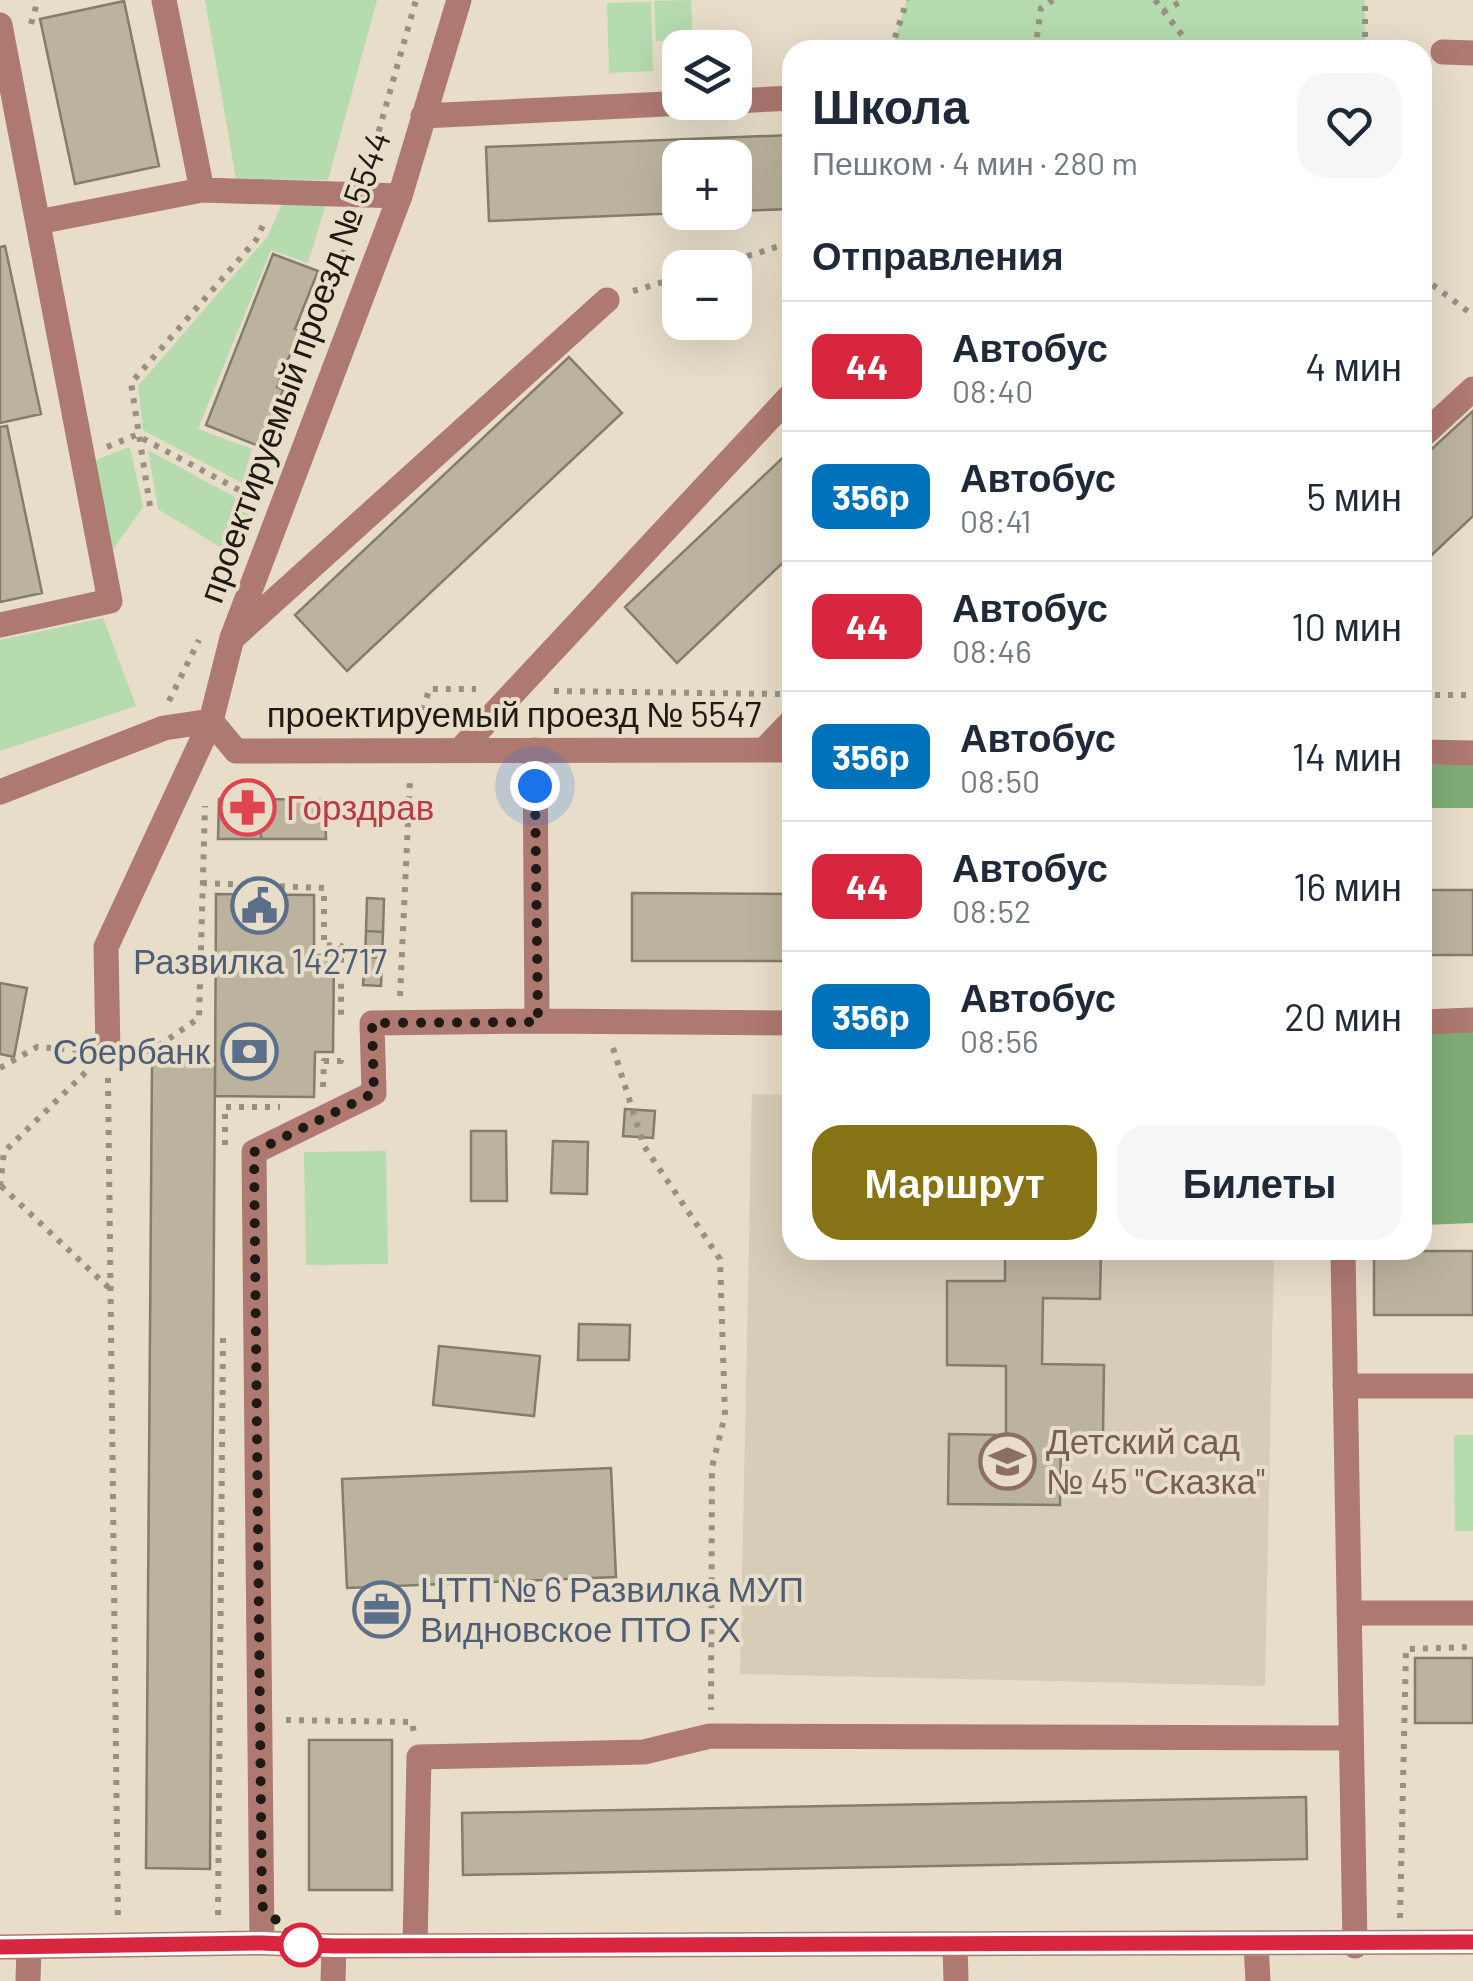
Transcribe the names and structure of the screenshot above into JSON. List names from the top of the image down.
{
  "streets": {
    "street": ["проектируемый проезд № 5544", "проектируемый проезд № 5547"]
  },
  "crossings": [
    ["проектируемый проезд № 5544", "проектируемый проезд № 5547"]
  ],
  "places": {
    "pharmacy": ["Горздрав"],
    "public building": ["Развилка 142717"],
    "bank": ["Сбербанк"],
    "school or university": ["Детский сад № 45 \"Сказка\""],
    "office": ["ЦТП № 6 Развилка МУП Видновское ПТО ГХ"]
  },
  "lines": ["bus line 44"],
  "page": {
    "map_buttons": ["+", "−"],
    "heading": [
      ["Школа", "Пешком · 4 мин · 280 m"],
      "Отправления"
    ],
    "list": [
      {
        "mark": "44",
        "name": "Автобус",
        "note": "08:40",
        "value": "4 мин"
      },
      {
        "mark": "356р",
        "name": "Автобус",
        "note": "08:41",
        "value": "5 мин"
      },
      {
        "mark": "44",
        "name": "Автобус",
        "note": "08:46",
        "value": "10 мин"
      },
      {
        "mark": "356р",
        "name": "Автобус",
        "note": "08:50",
        "value": "14 мин"
      },
      {
        "mark": "44",
        "name": "Автобус",
        "note": "08:52",
        "value": "16 мин"
      },
      {
        "mark": "356р",
        "name": "Автобус",
        "note": "08:56",
        "value": "20 мин"
      }
    ],
    "buttons": ["Маршрут", "Билеты"]
  }
}
